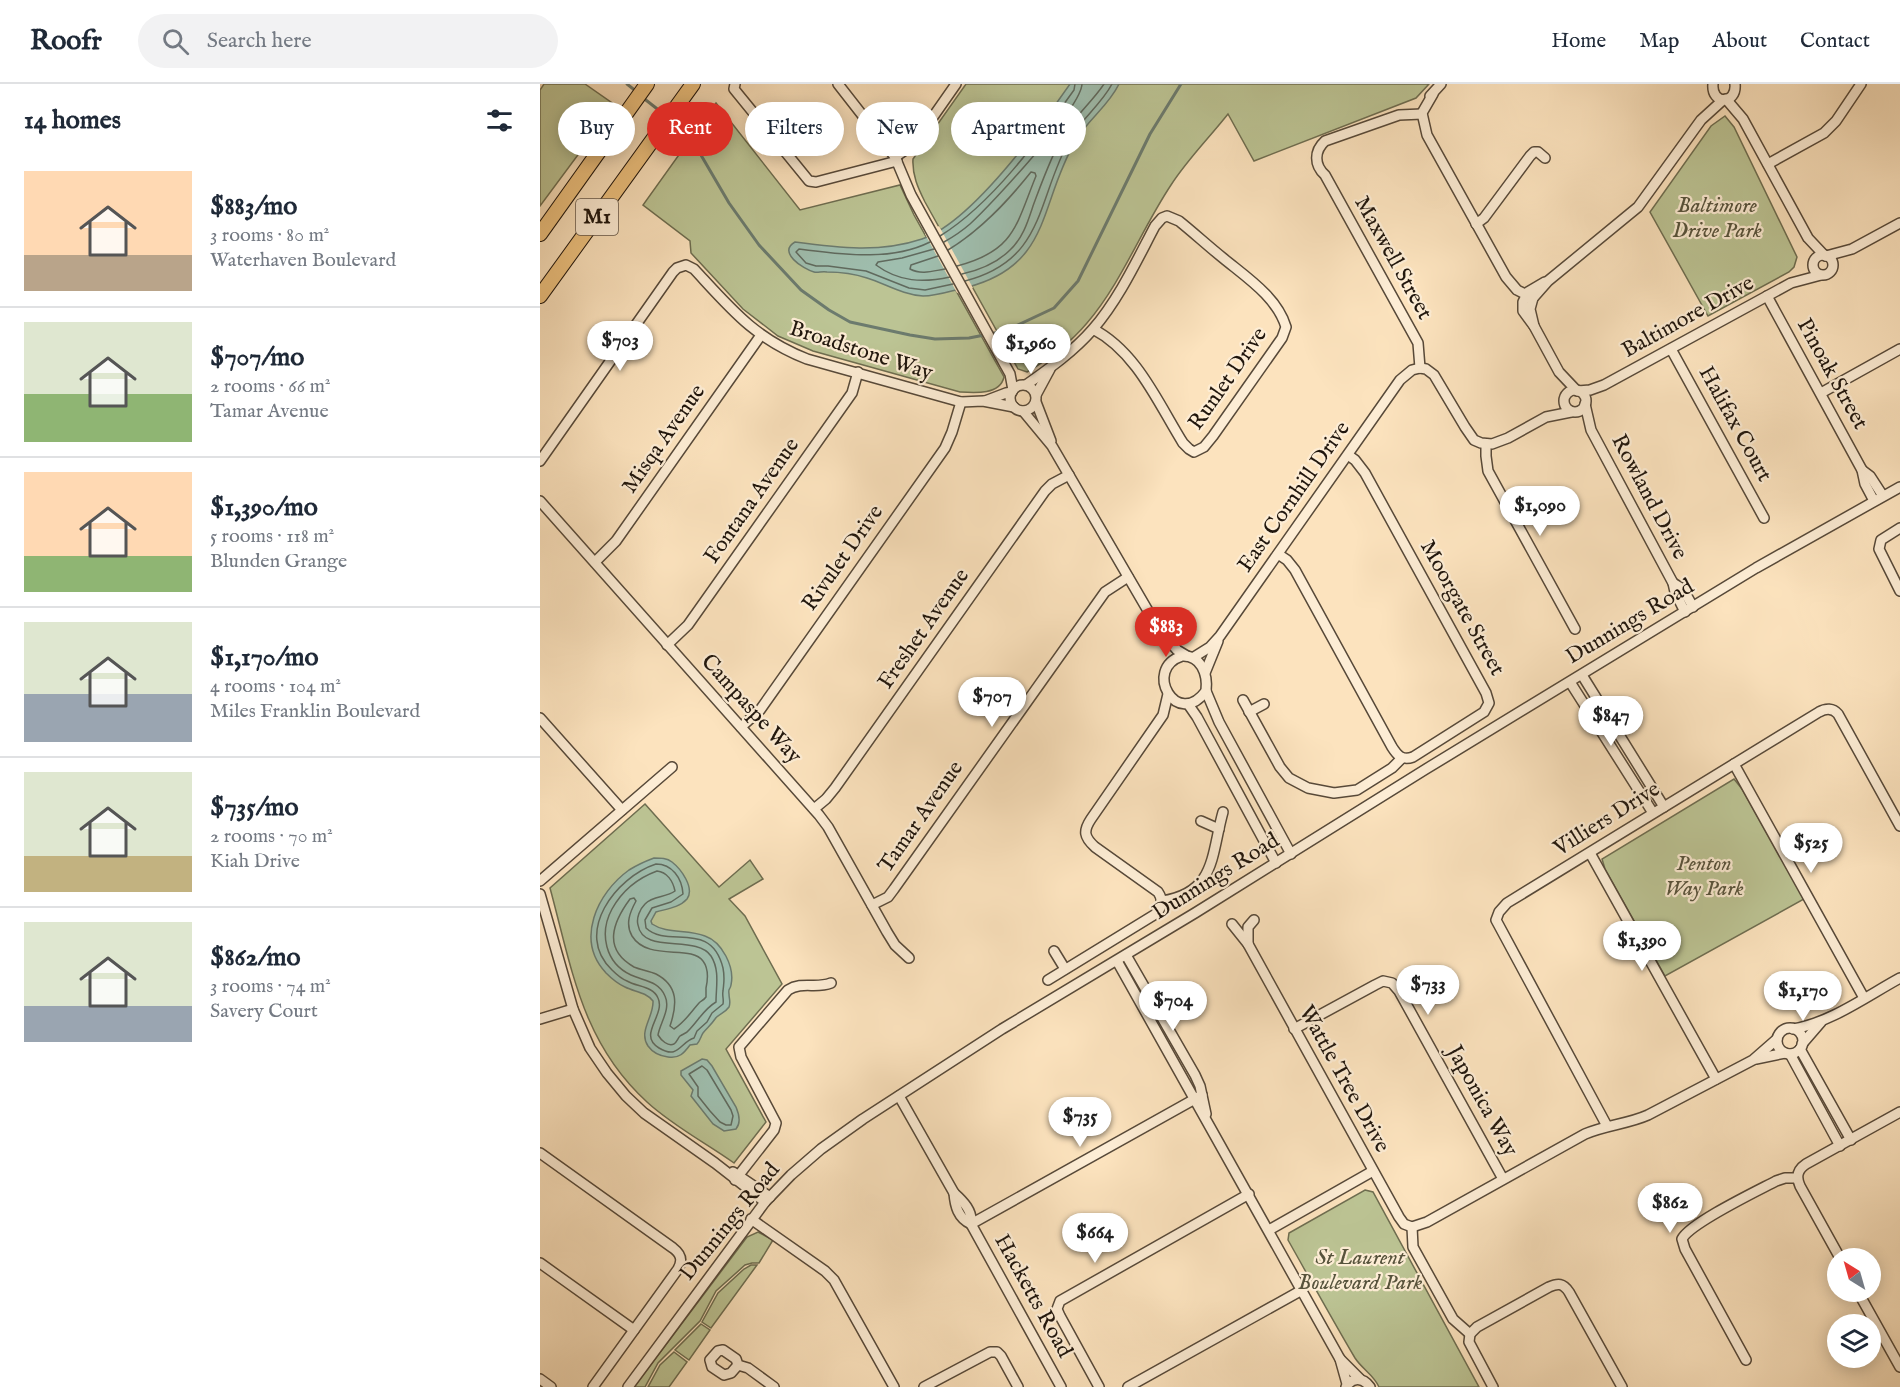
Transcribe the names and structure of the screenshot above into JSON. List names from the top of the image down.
{
  "streets": {
    "highway": ["M1"],
    "street": [
      "Maxwell Street",
      "Baltimore Drive",
      "Broadstone Way",
      "Pinoak Street",
      "Runlet Drive",
      "Halifax Court",
      "Misqa Avenue",
      "East Cornhill Drive",
      "Rowland Drive",
      "Fontana Avenue",
      "Rivulet Drive",
      "Moorgate Street",
      "Dunnings Road",
      "Freshet Avenue",
      "Campaspe Way",
      "Tamar Avenue",
      "Villiers Drive",
      "Wattle Tree Drive",
      "Japonica Way",
      "Hacketts Road"
    ]
  },
  "crossings": [
    ["Maxwell Street", "East Cornhill Drive"],
    ["Baltimore Drive", "Pinoak Street"],
    ["Baltimore Drive", "Halifax Court"],
    ["Baltimore Drive", "Rowland Drive"],
    ["Broadstone Way", "Misqa Avenue"],
    ["Broadstone Way", "Fontana Avenue"],
    ["Broadstone Way", "Rivulet Drive"],
    ["Pinoak Street", "Dunnings Road"],
    ["Misqa Avenue", "Campaspe Way"],
    ["East Cornhill Drive", "Moorgate Street"],
    ["Rowland Drive", "Dunnings Road"],
    ["Fontana Avenue", "Campaspe Way"],
    ["Rivulet Drive", "Campaspe Way"],
    ["Dunnings Road", "Hacketts Road"],
    ["Freshet Avenue", "Campaspe Way"],
    ["Campaspe Way", "Tamar Avenue"],
    ["Wattle Tree Drive", "Japonica Way"]
  ],
  "parks": ["Baltimore Drive Park", "Penton Way Park", "St Laurent Boulevard Park"],
  "north": "top left",
  "page": {
    "header": "Roofr",
    "search": "Search here",
    "nav": [
      "Home",
      "Map",
      "About",
      "Contact"
    ],
    "heading": "14 homes",
    "chip": [
      "Buy",
      "Rent",
      "Filters",
      "New",
      "Apartment"
    ],
    "list": [
      {
        "name": "$883/mo",
        "note": "3 rooms · 80 m² · Waterhaven Boulevard"
      },
      {
        "name": "$707/mo",
        "note": "2 rooms · 66 m² · Tamar Avenue"
      },
      {
        "name": "$1,390/mo",
        "note": "5 rooms · 118 m² · Blunden Grange"
      },
      {
        "name": "$1,170/mo",
        "note": "4 rooms · 104 m² · Miles Franklin Boulevard"
      },
      {
        "name": "$735/mo",
        "note": "2 rooms · 70 m² · Kiah Drive"
      },
      {
        "name": "$862/mo",
        "note": "3 rooms · 74 m² · Savery Court"
      }
    ],
    "price": [
      "$703",
      "$1,960",
      "$1,090",
      "$883",
      "$707",
      "$847",
      "$525",
      "$1,390",
      "$733",
      "$1,170",
      "$704",
      "$735",
      "$862",
      "$664"
    ]
  }
}
